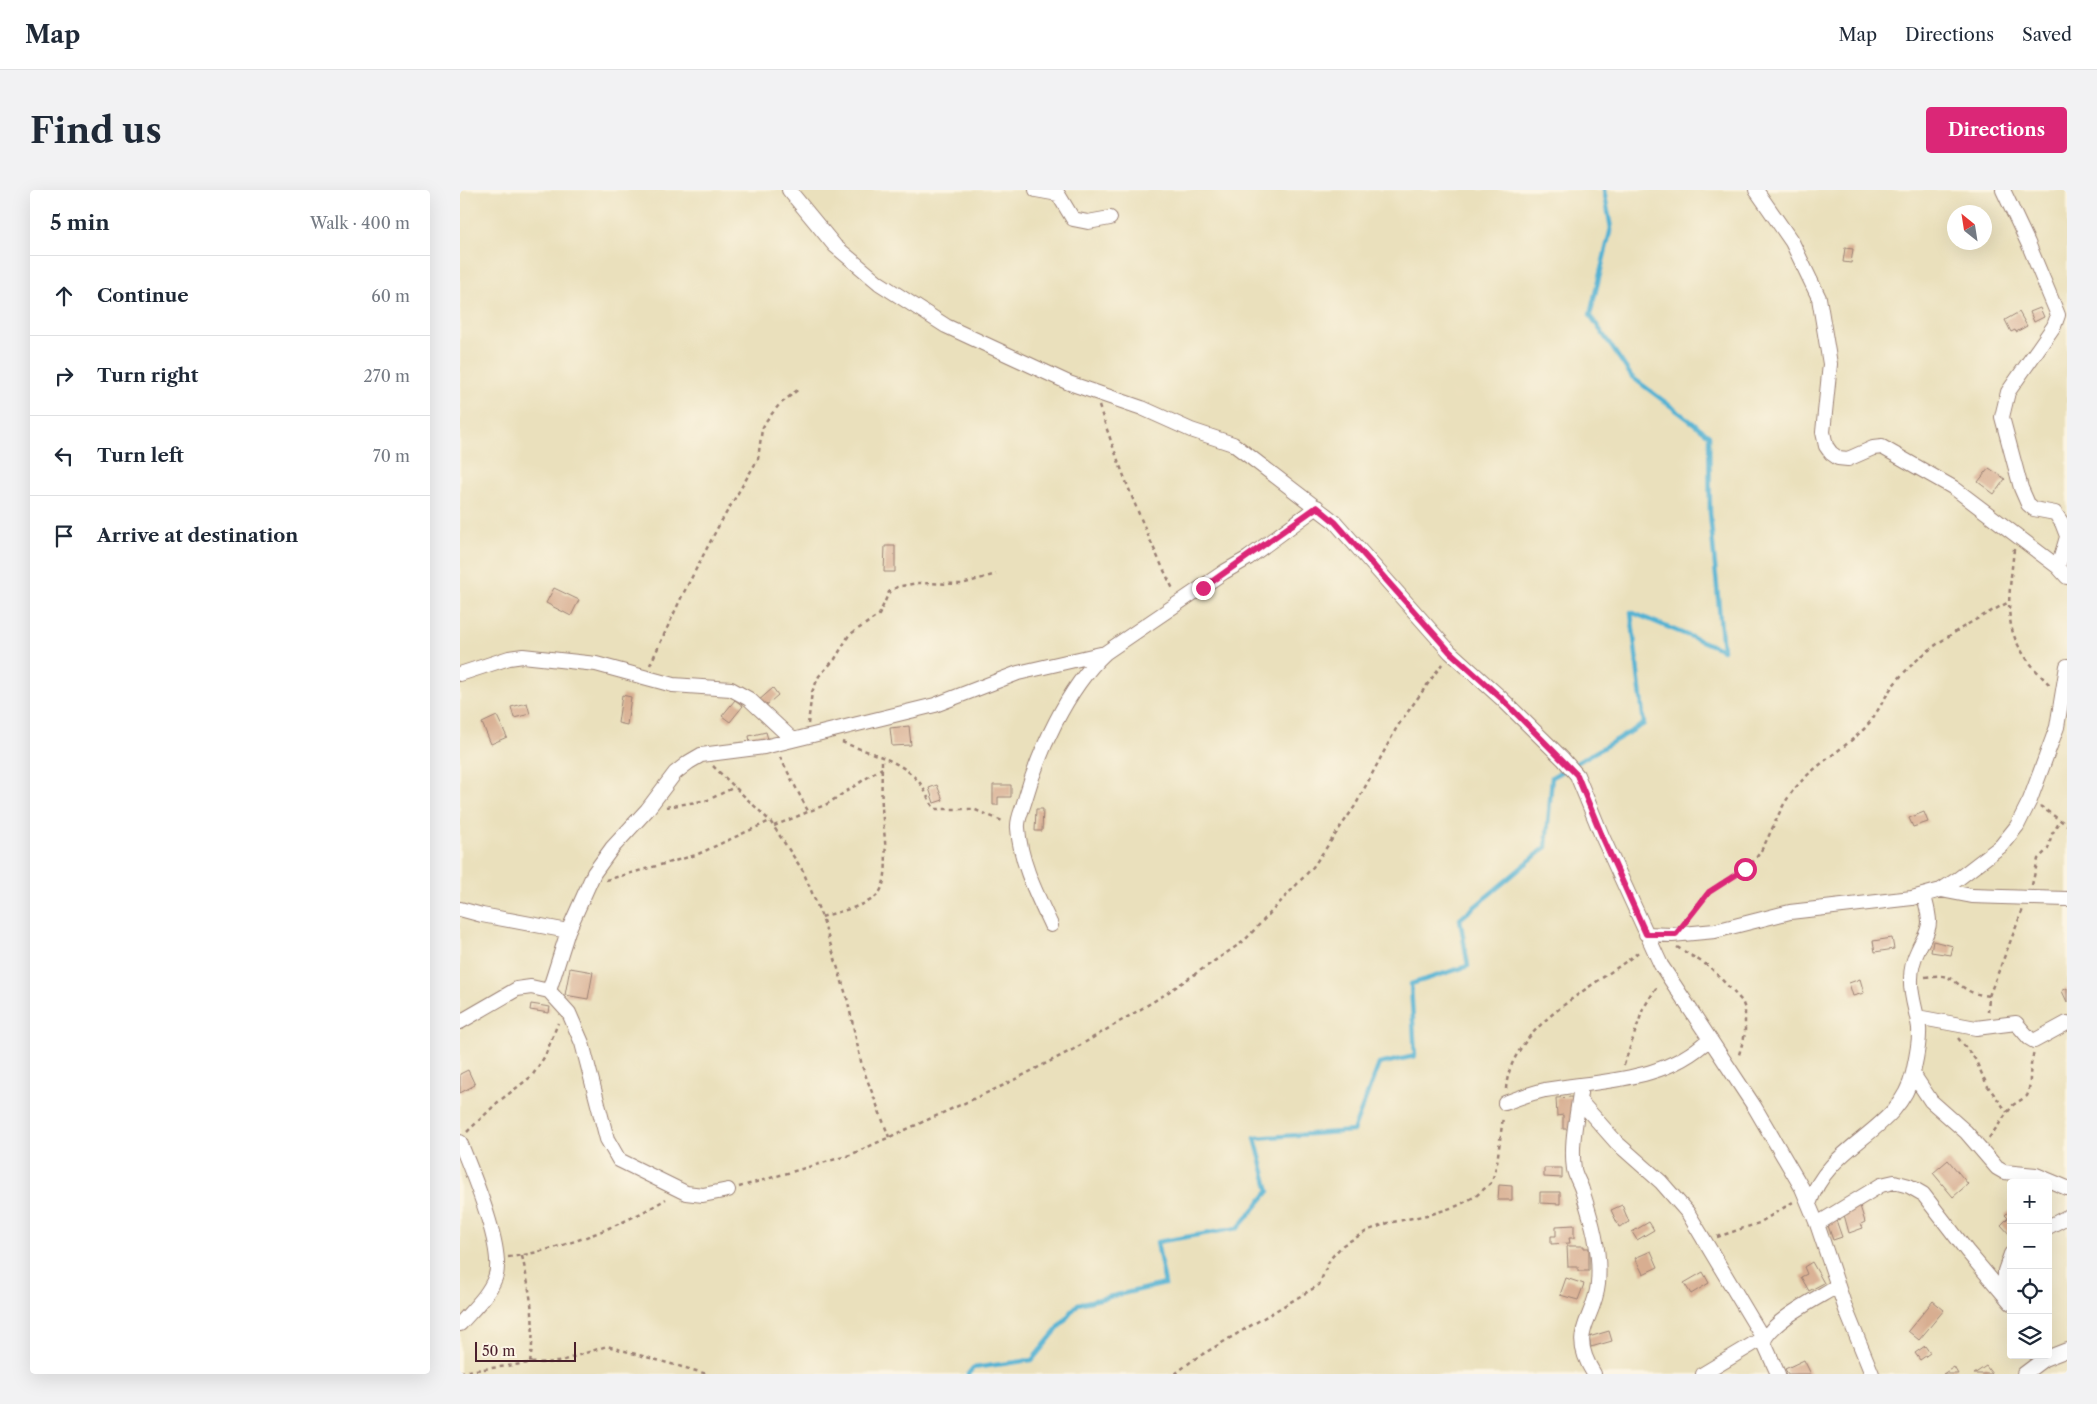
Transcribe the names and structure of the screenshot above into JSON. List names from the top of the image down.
{
  "scale_bar": "50 m",
  "north": "top left",
  "page": {
    "header": "Map",
    "nav": ["Map", "Directions", "Saved"],
    "buttons": "Directions",
    "title": "Find us",
    "heading": ["5 min", "Walk · 400 m"],
    "list": [
      ["Continue", "60 m"],
      ["Turn right", "270 m"],
      ["Turn left", "70 m"],
      "Arrive at destination"
    ],
    "map_buttons": ["+", "−"],
    "scale": "50 m"
  }
}
